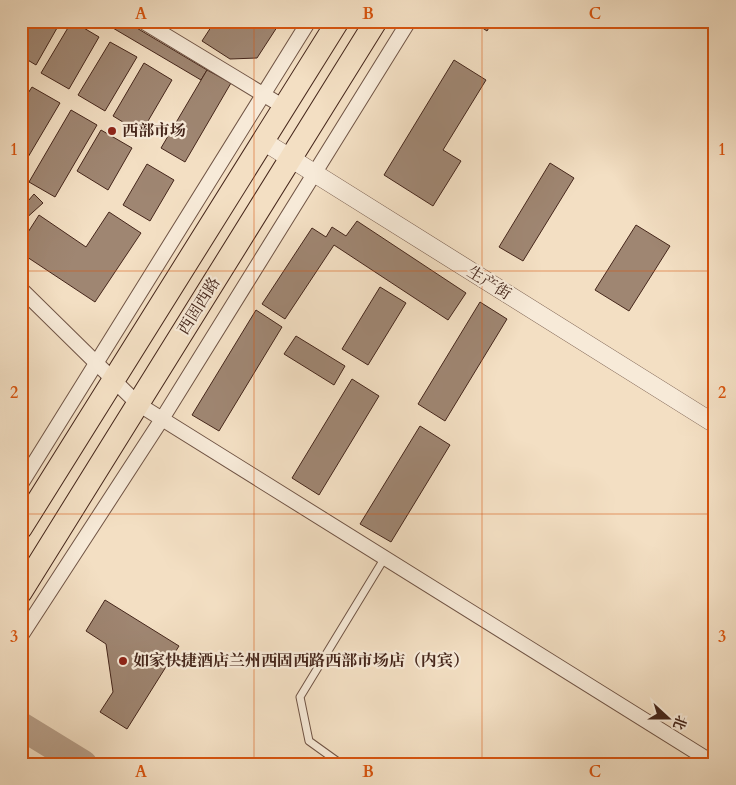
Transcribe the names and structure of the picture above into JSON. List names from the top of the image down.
{
  "streets": {
    "main road": ["西固西路"],
    "street": ["生产街"]
  },
  "crossings": [
    ["生产街", "西固西路"]
  ],
  "places": ["西部市场", "如家快捷酒店兰州西固西路西部市场店（内宾）"],
  "north": "right",
  "grid": {
    "columns": ["A", "B", "C"],
    "rows": ["1", "2", "3"]
  }
}
